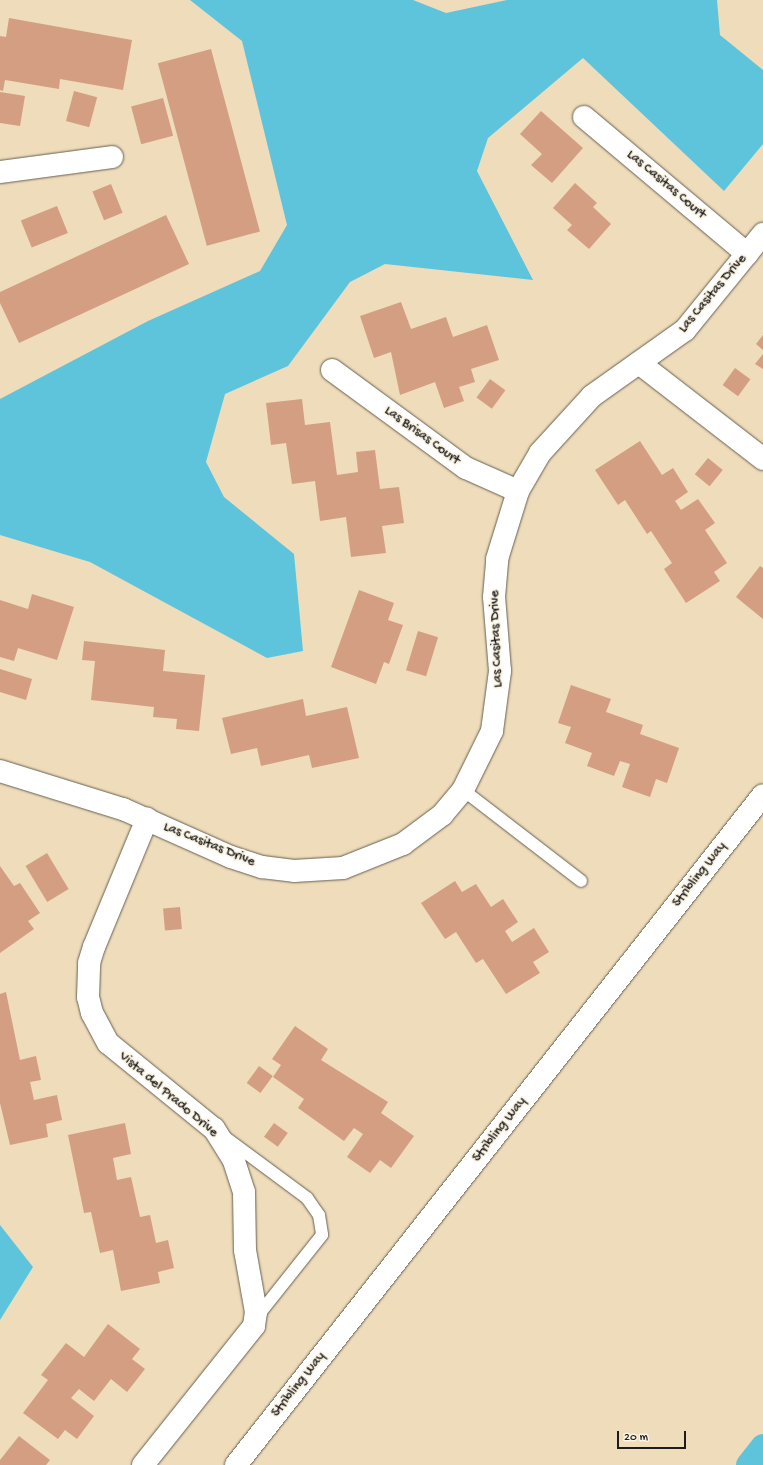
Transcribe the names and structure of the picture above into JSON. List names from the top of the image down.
{
  "streets": {
    "street": [
      "Las Casitas Court",
      "Las Casitas Drive",
      "Las Brisas Court",
      "Stribling Way",
      "Vista del Prado Drive"
    ]
  },
  "crossings": [
    ["Las Casitas Court", "Las Casitas Drive"],
    ["Las Casitas Drive", "Las Brisas Court"],
    ["Las Casitas Drive", "Vista del Prado Drive"]
  ],
  "scale_bar": "20 m"
}
